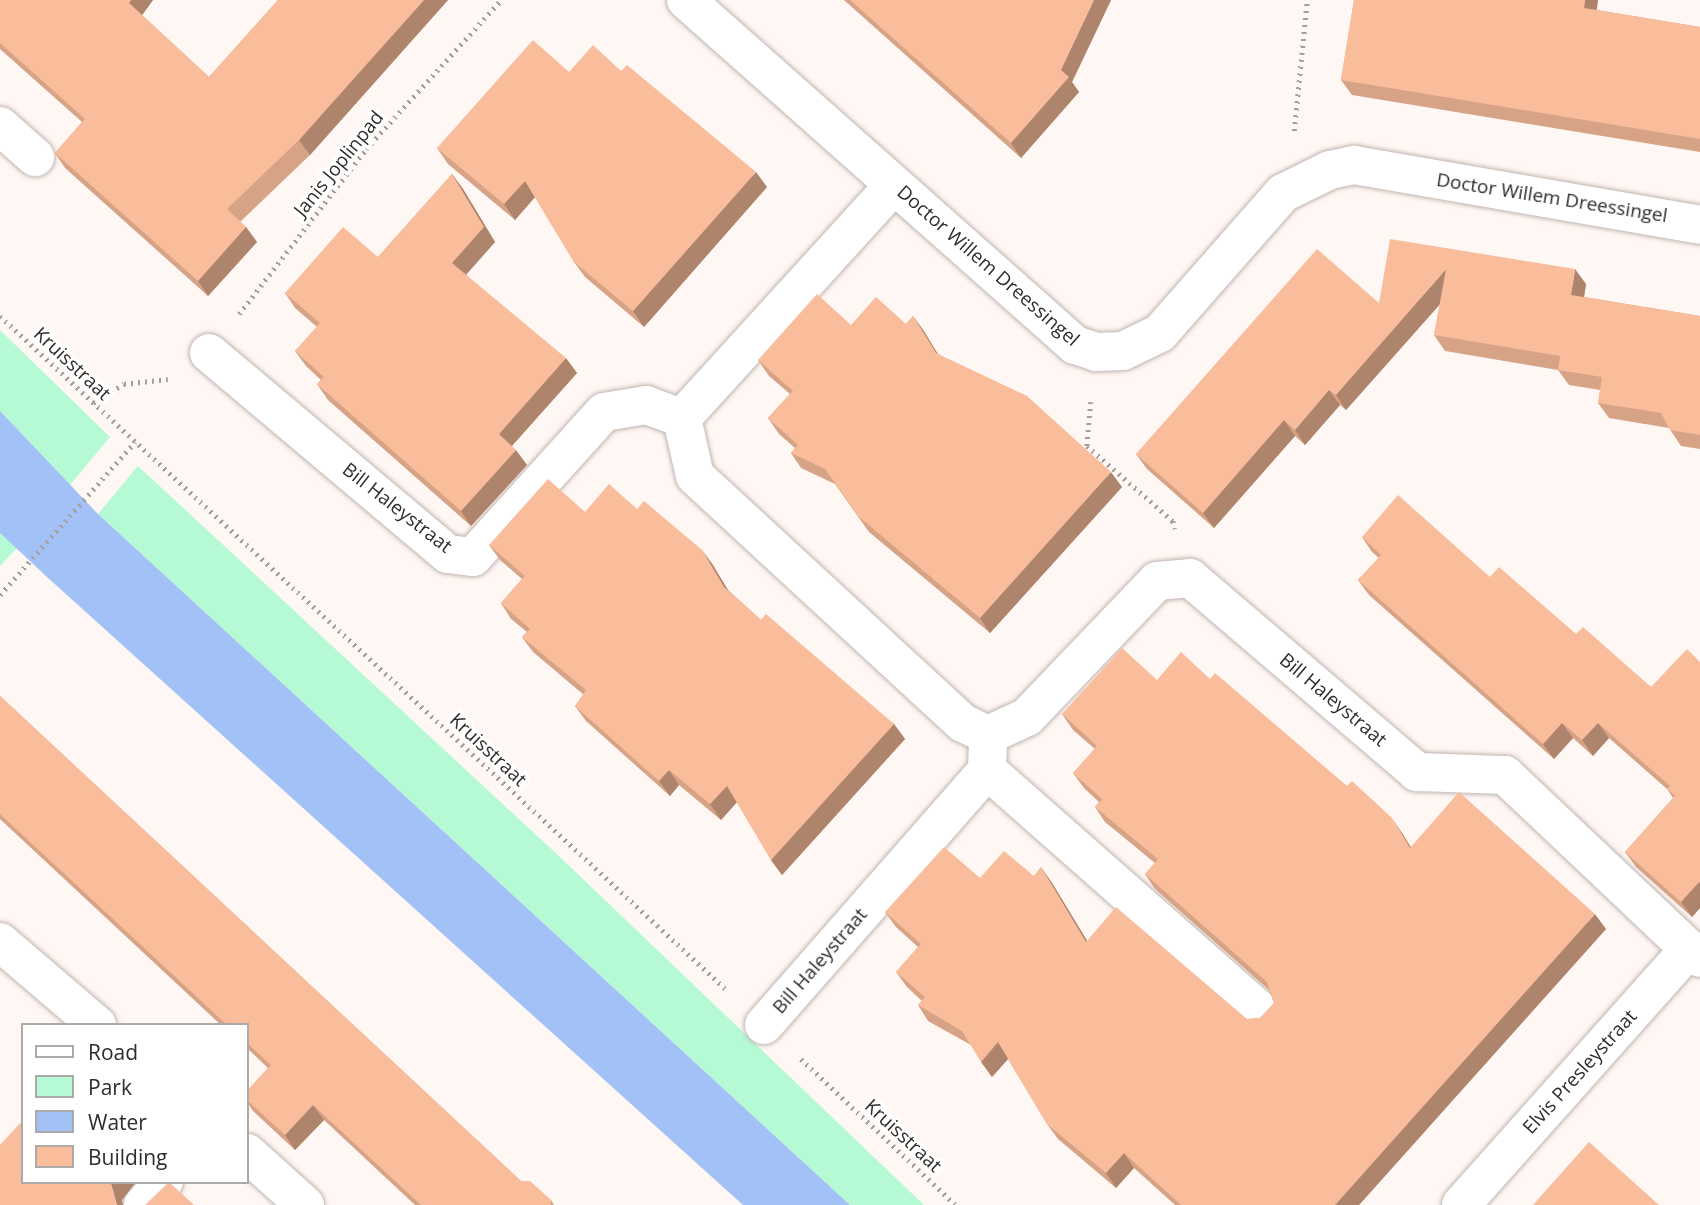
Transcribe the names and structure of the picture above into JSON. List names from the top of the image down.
{
  "streets": {
    "street": ["Doctor Willem Dreessingel", "Bill Haleystraat", "Elvis Presleystraat"],
    "path": ["Janis Joplinpad", "Kruisstraat"]
  },
  "crossings": [
    ["Janis Joplinpad", "Kruisstraat"],
    ["Janis Joplinpad", "Bill Haleystraat"],
    ["Kruisstraat", "Bill Haleystraat"],
    ["Bill Haleystraat", "Elvis Presleystraat"]
  ],
  "legend": [
    "Road",
    "Park",
    "Water",
    "Building"
  ]
}
